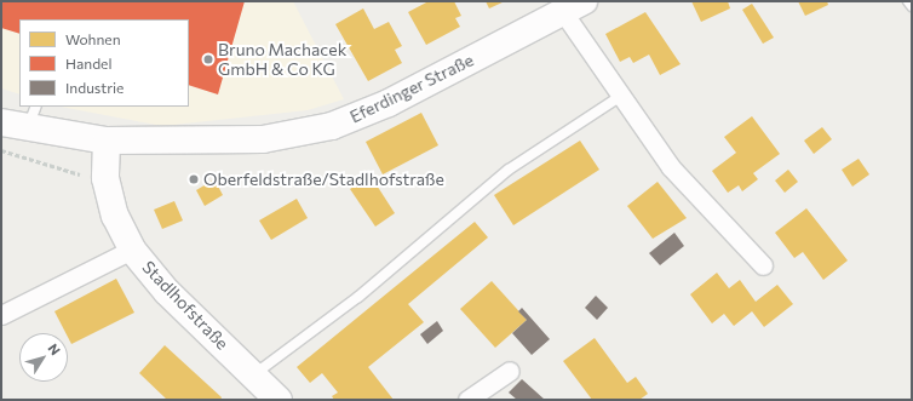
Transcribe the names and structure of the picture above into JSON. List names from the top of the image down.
{
  "streets": {
    "main road": ["Eferdinger Straße", "Stadlhofstraße"]
  },
  "crossings": [
    ["Eferdinger Straße", "Stadlhofstraße"]
  ],
  "places": ["Bruno Machacek GmbH & Co KG", "Oberfeldstraße/Stadlhofstraße"],
  "legend": ["Wohnen", "Handel", "Industrie"],
  "north": "top right"
}
